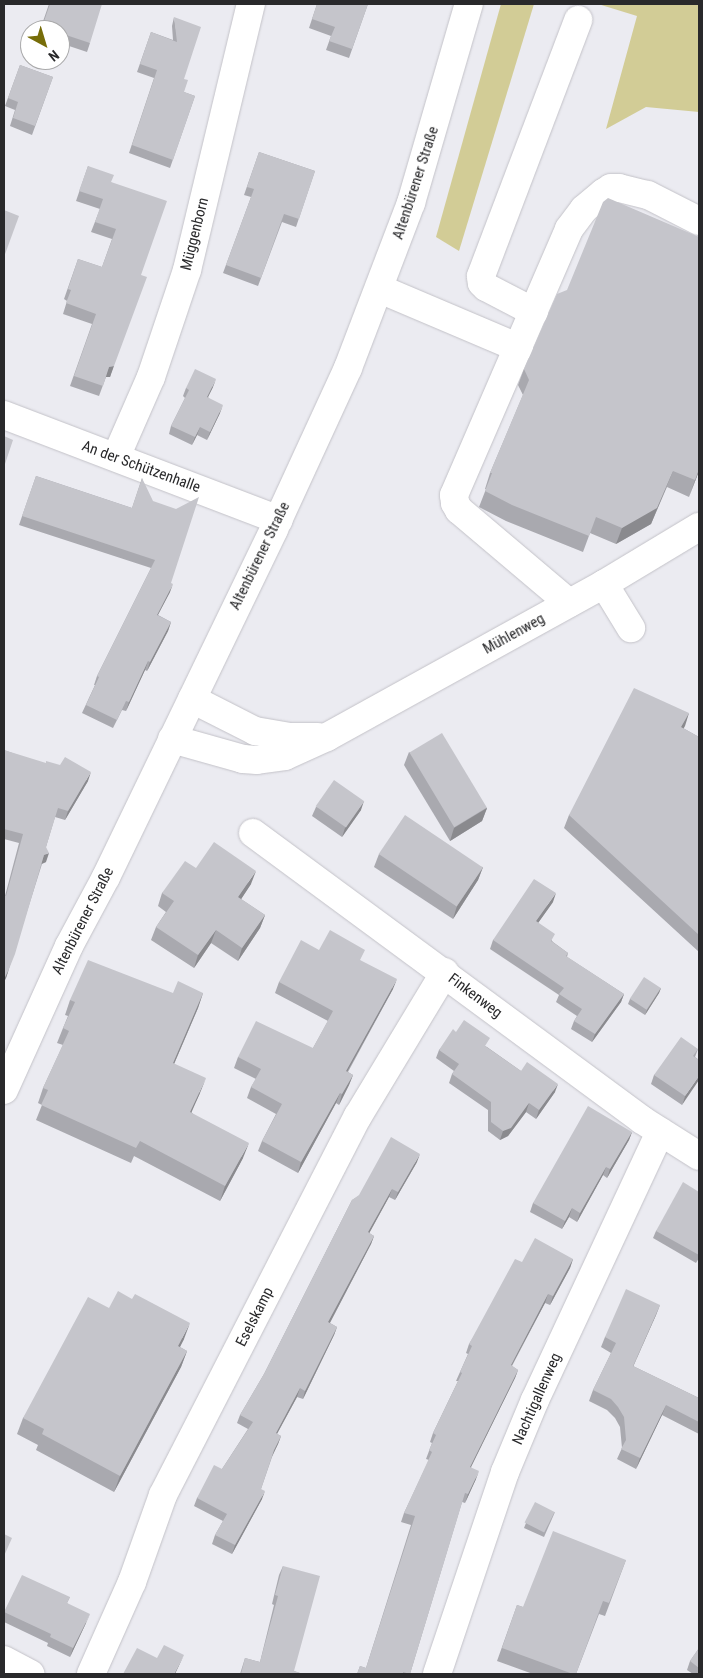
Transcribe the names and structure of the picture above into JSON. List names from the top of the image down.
{
  "streets": {
    "street": [
      "Altenbürener Straße",
      "Müggenborn",
      "An der Schützenhalle",
      "Mühlenweg",
      "Finkenweg",
      "Eselskamp",
      "Nachtigallenweg"
    ]
  },
  "crossings": [
    ["Altenbürener Straße", "An der Schützenhalle"],
    ["Altenbürener Straße", "Mühlenweg"],
    ["Müggenborn", "An der Schützenhalle"],
    ["Finkenweg", "Eselskamp"],
    ["Finkenweg", "Nachtigallenweg"]
  ],
  "north": "bottom right"
}
